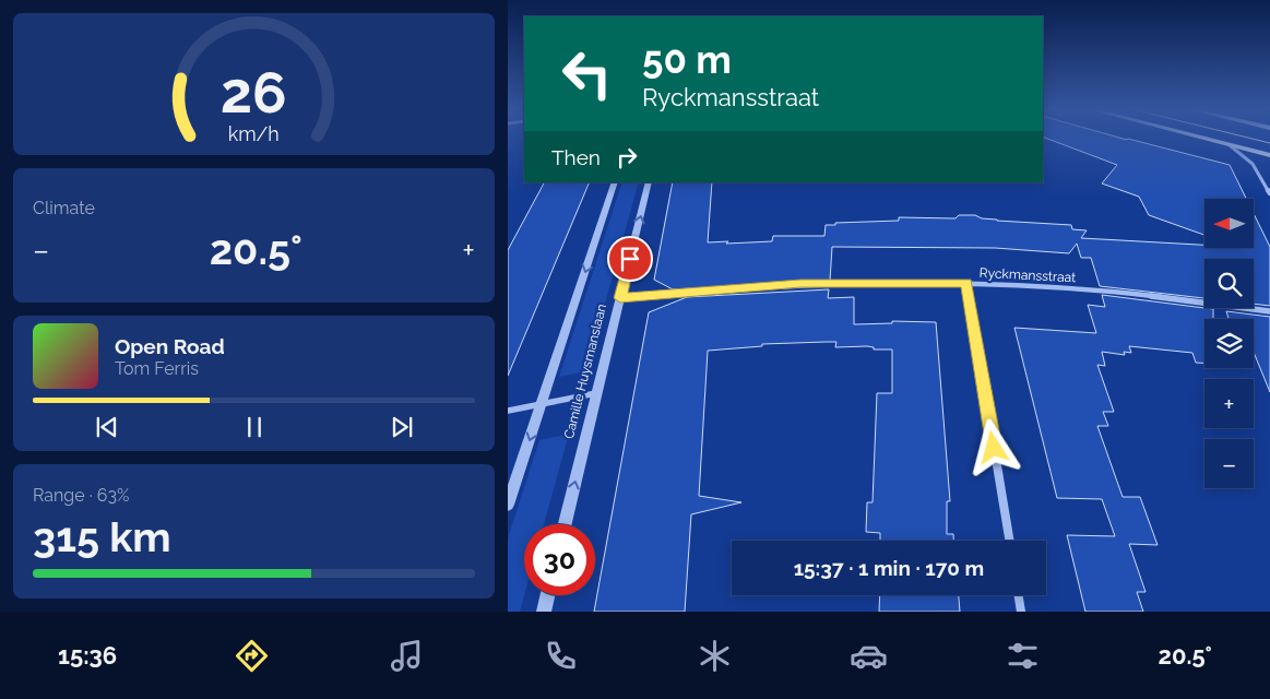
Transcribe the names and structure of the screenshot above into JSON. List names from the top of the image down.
{
  "streets": {
    "street": ["Ryckmansstraat", "Camille Huysmanslaan"]
  },
  "crossings": [
    ["Ryckmansstraat", "Camille Huysmanslaan"]
  ],
  "north": "left",
  "page": {
    "turn": ["50 m", "Ryckmansstraat"],
    "then": "Then",
    "tile": [
      "Climate",
      ["Range · 63%", "315 km"]
    ],
    "map_buttons": ["+", "−"],
    "heat": ["−", "20.5°", "+"],
    "song": ["Open Road", "Tom Ferris"],
    "limit": "30",
    "trip": "15:37 · 1 min · 170 m",
    "tabs": ["15:36", "20.5°"],
    "gauge": ["26", "km/h"]
  }
}
